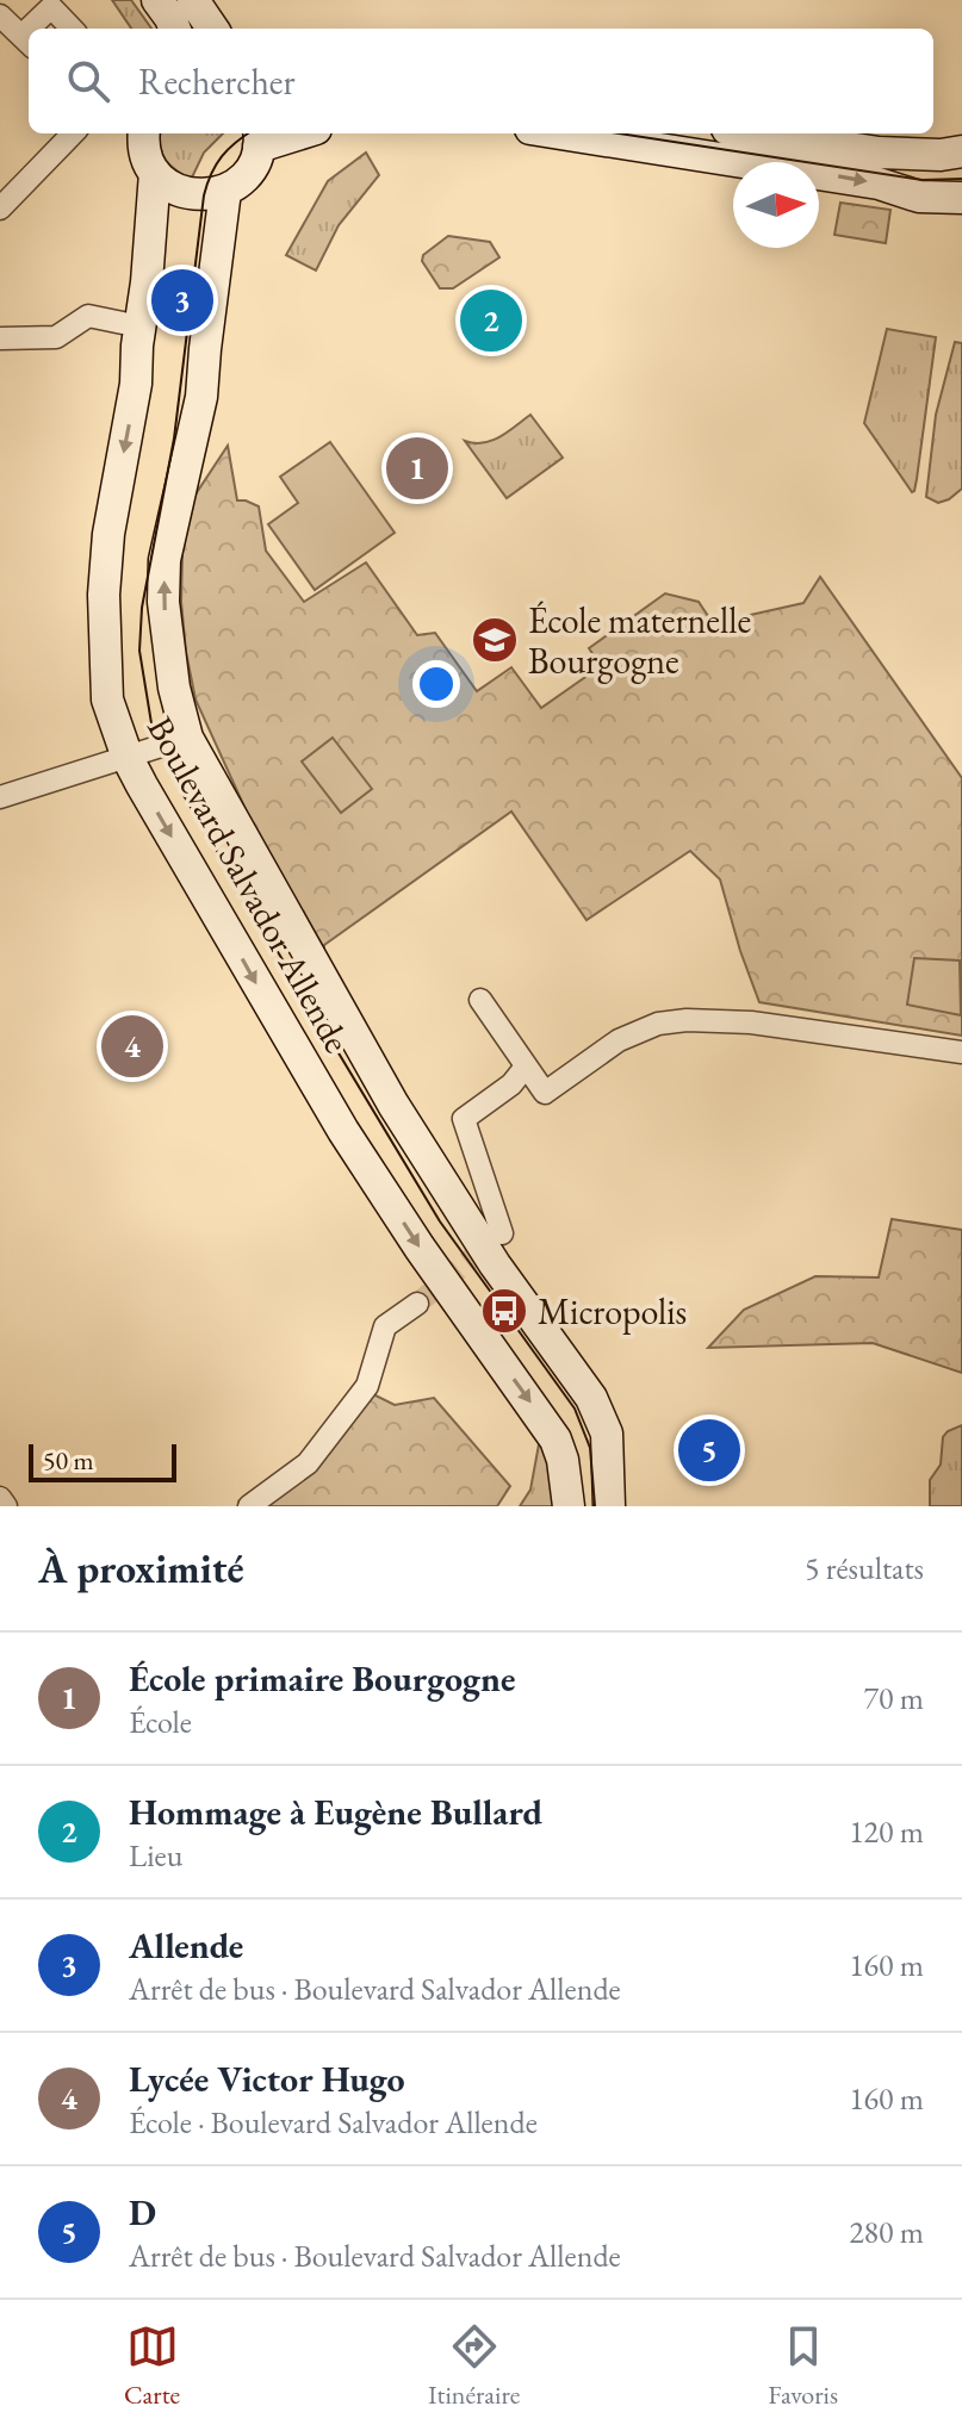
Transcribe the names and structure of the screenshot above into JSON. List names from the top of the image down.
{
  "streets": {
    "street": ["Boulevard Salvador Allende"]
  },
  "places": {
    "school or university": ["École maternelle Bourgogne"],
    "bus stop": ["Micropolis"]
  },
  "scale_bar": "50 m",
  "north": "right",
  "page": {
    "search": "Rechercher",
    "pins": [
      "3",
      "2",
      "1",
      "4",
      "5"
    ],
    "scale": "50 m",
    "heading": ["À proximité", "5 résultats"],
    "list": [
      {
        "mark": "1",
        "name": "École primaire Bourgogne",
        "note": "École",
        "value": "70 m"
      },
      {
        "mark": "2",
        "name": "Hommage à Eugène Bullard",
        "note": "Lieu",
        "value": "120 m"
      },
      {
        "mark": "3",
        "name": "Allende",
        "note": "Arrêt de bus · Boulevard Salvador Allende",
        "value": "160 m"
      },
      {
        "mark": "4",
        "name": "Lycée Victor Hugo",
        "note": "École · Boulevard Salvador Allende",
        "value": "160 m"
      },
      {
        "mark": "5",
        "name": "D",
        "note": "Arrêt de bus · Boulevard Salvador Allende",
        "value": "280 m"
      }
    ],
    "nav": ["Carte", "Itinéraire", "Favoris"]
  }
}
